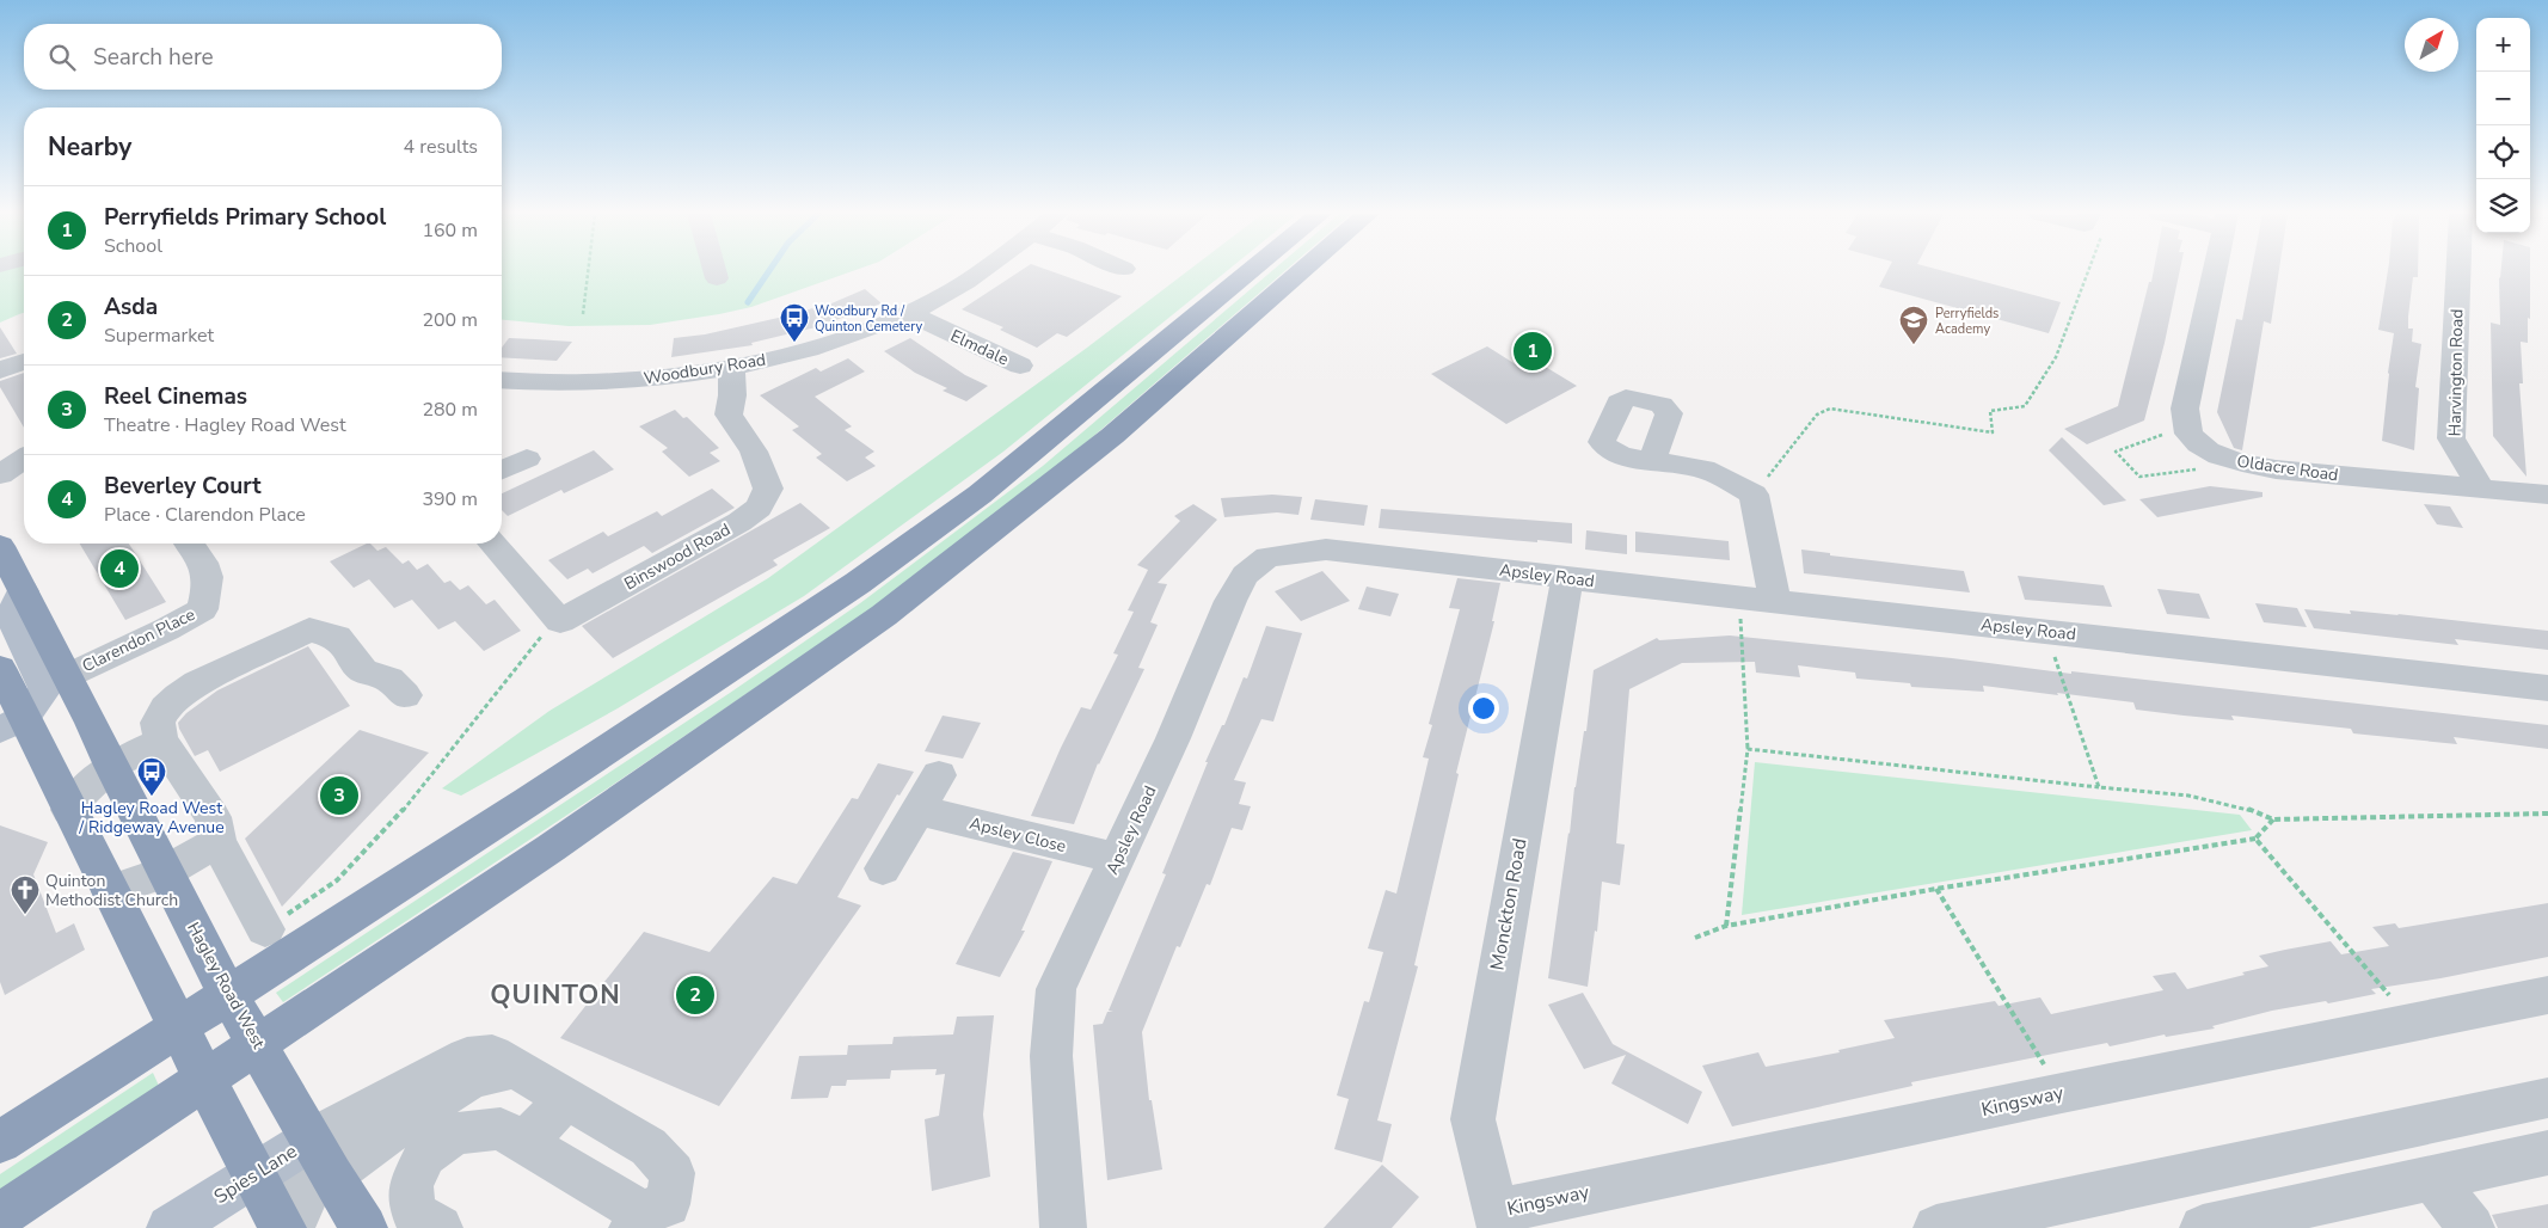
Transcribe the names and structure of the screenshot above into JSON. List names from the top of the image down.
{
  "streets": {
    "highway": ["Hagley Road West"],
    "main road": ["Spies Lane"],
    "street": [
      "Elmdale",
      "Woodbury Road",
      "Harvington Road",
      "Oldacre Road",
      "Binswood Road",
      "Apsley Road",
      "Clarendon Place",
      "Apsley Close",
      "Monckton Road",
      "Kingsway"
    ]
  },
  "crossings": [
    ["Elmdale", "Woodbury Road"],
    ["Woodbury Road", "Binswood Road"],
    ["Harvington Road", "Oldacre Road"],
    ["Apsley Road", "Apsley Close"],
    ["Apsley Road", "Monckton Road"],
    ["Clarendon Place", "Hagley Road West"],
    ["Monckton Road", "Kingsway"],
    ["Hagley Road West", "Spies Lane"]
  ],
  "districts": ["QUINTON"],
  "places": {
    "bus stop": ["Woodbury Rd / Quinton Cemetery", "Hagley Road West / Ridgeway Avenue"],
    "school or university": ["Perryfields Academy"],
    "church": ["Quinton Methodist Church"]
  },
  "north": "top right",
  "page": {
    "map_buttons": ["+", "−"],
    "search": "Search here",
    "heading": ["Nearby", "4 results"],
    "list": [
      {
        "mark": "1",
        "name": "Perryfields Primary School",
        "note": "School",
        "value": "160 m"
      },
      {
        "mark": "2",
        "name": "Asda",
        "note": "Supermarket",
        "value": "200 m"
      },
      {
        "mark": "3",
        "name": "Reel Cinemas",
        "note": "Theatre · Hagley Road West",
        "value": "280 m"
      },
      {
        "mark": "4",
        "name": "Beverley Court",
        "note": "Place · Clarendon Place",
        "value": "390 m"
      }
    ],
    "pins": [
      "1",
      "4",
      "3",
      "2"
    ]
  }
}
